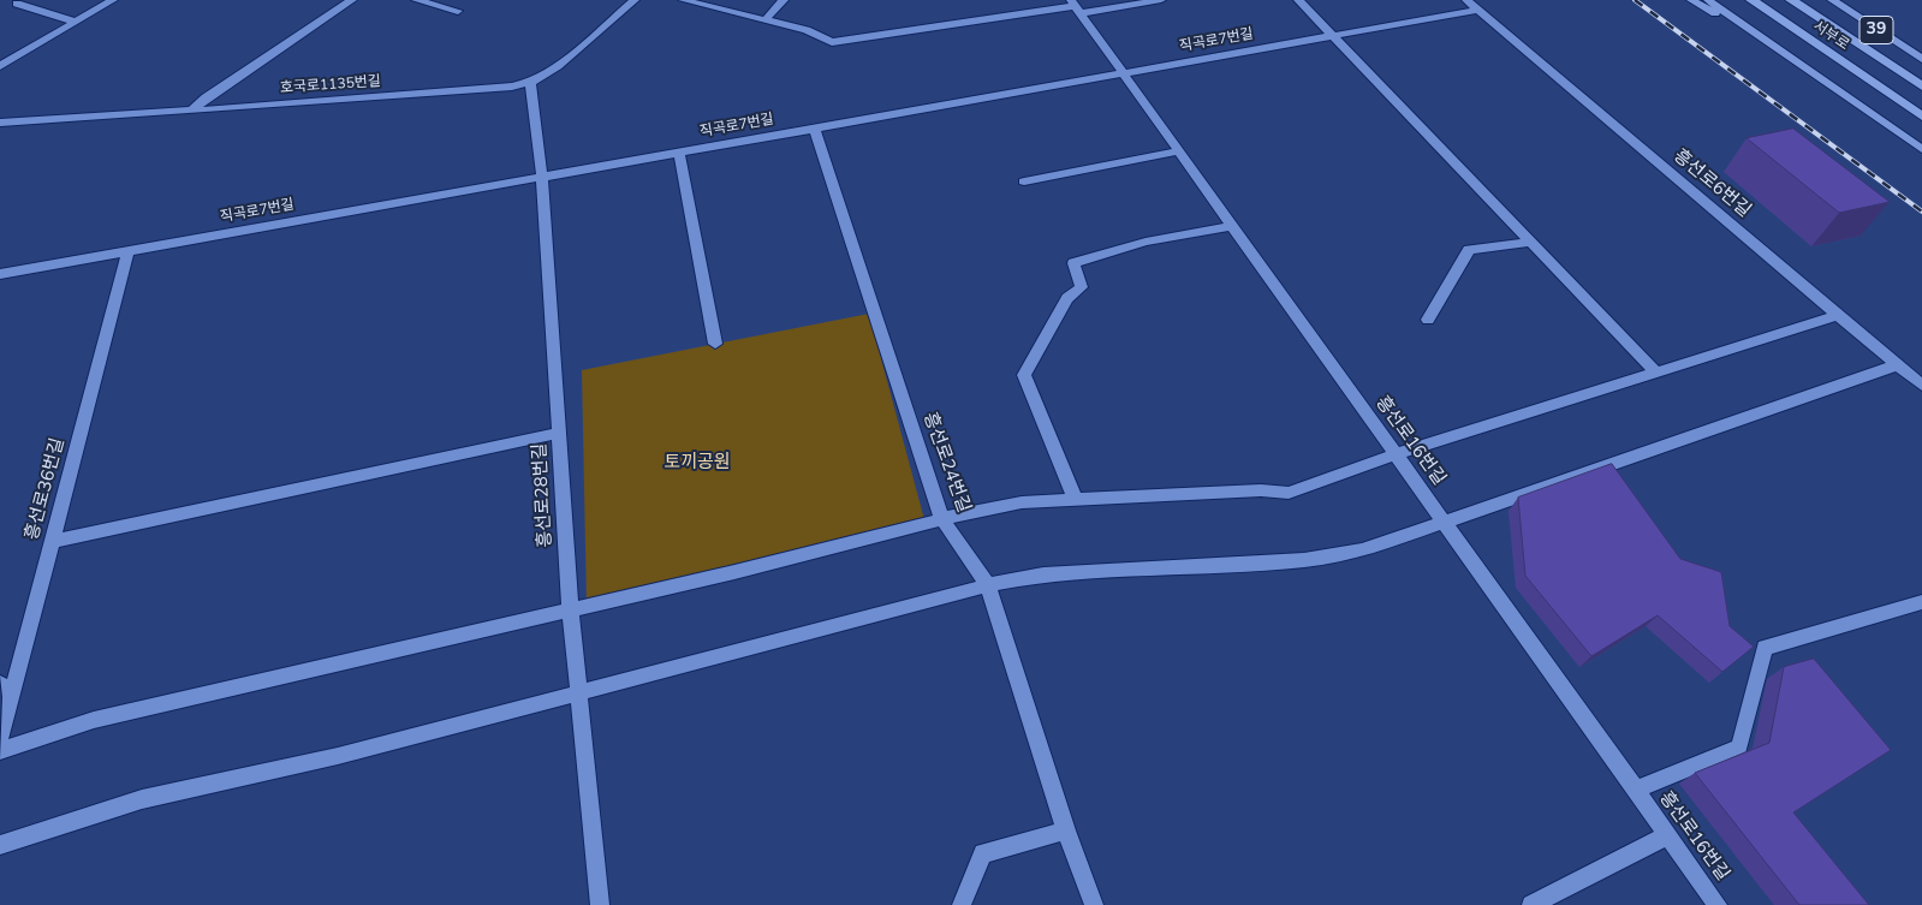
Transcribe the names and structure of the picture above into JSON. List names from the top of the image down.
{
  "streets": {
    "highway": ["서부로"],
    "main road": ["39"],
    "street": [
      "직곡로7번길",
      "호국로1135번길",
      "흥선로6번길",
      "흥선로16번길",
      "흥선로24번길",
      "흥선로36번길",
      "흥선로28번길"
    ]
  },
  "crossings": [
    ["직곡로7번길", "흥선로6번길"],
    ["직곡로7번길", "흥선로16번길"],
    ["직곡로7번길", "흥선로24번길"],
    ["직곡로7번길", "흥선로36번길"],
    ["직곡로7번길", "흥선로28번길"],
    ["호국로1135번길", "흥선로28번길"]
  ],
  "parks": ["토끼공원"]
}
